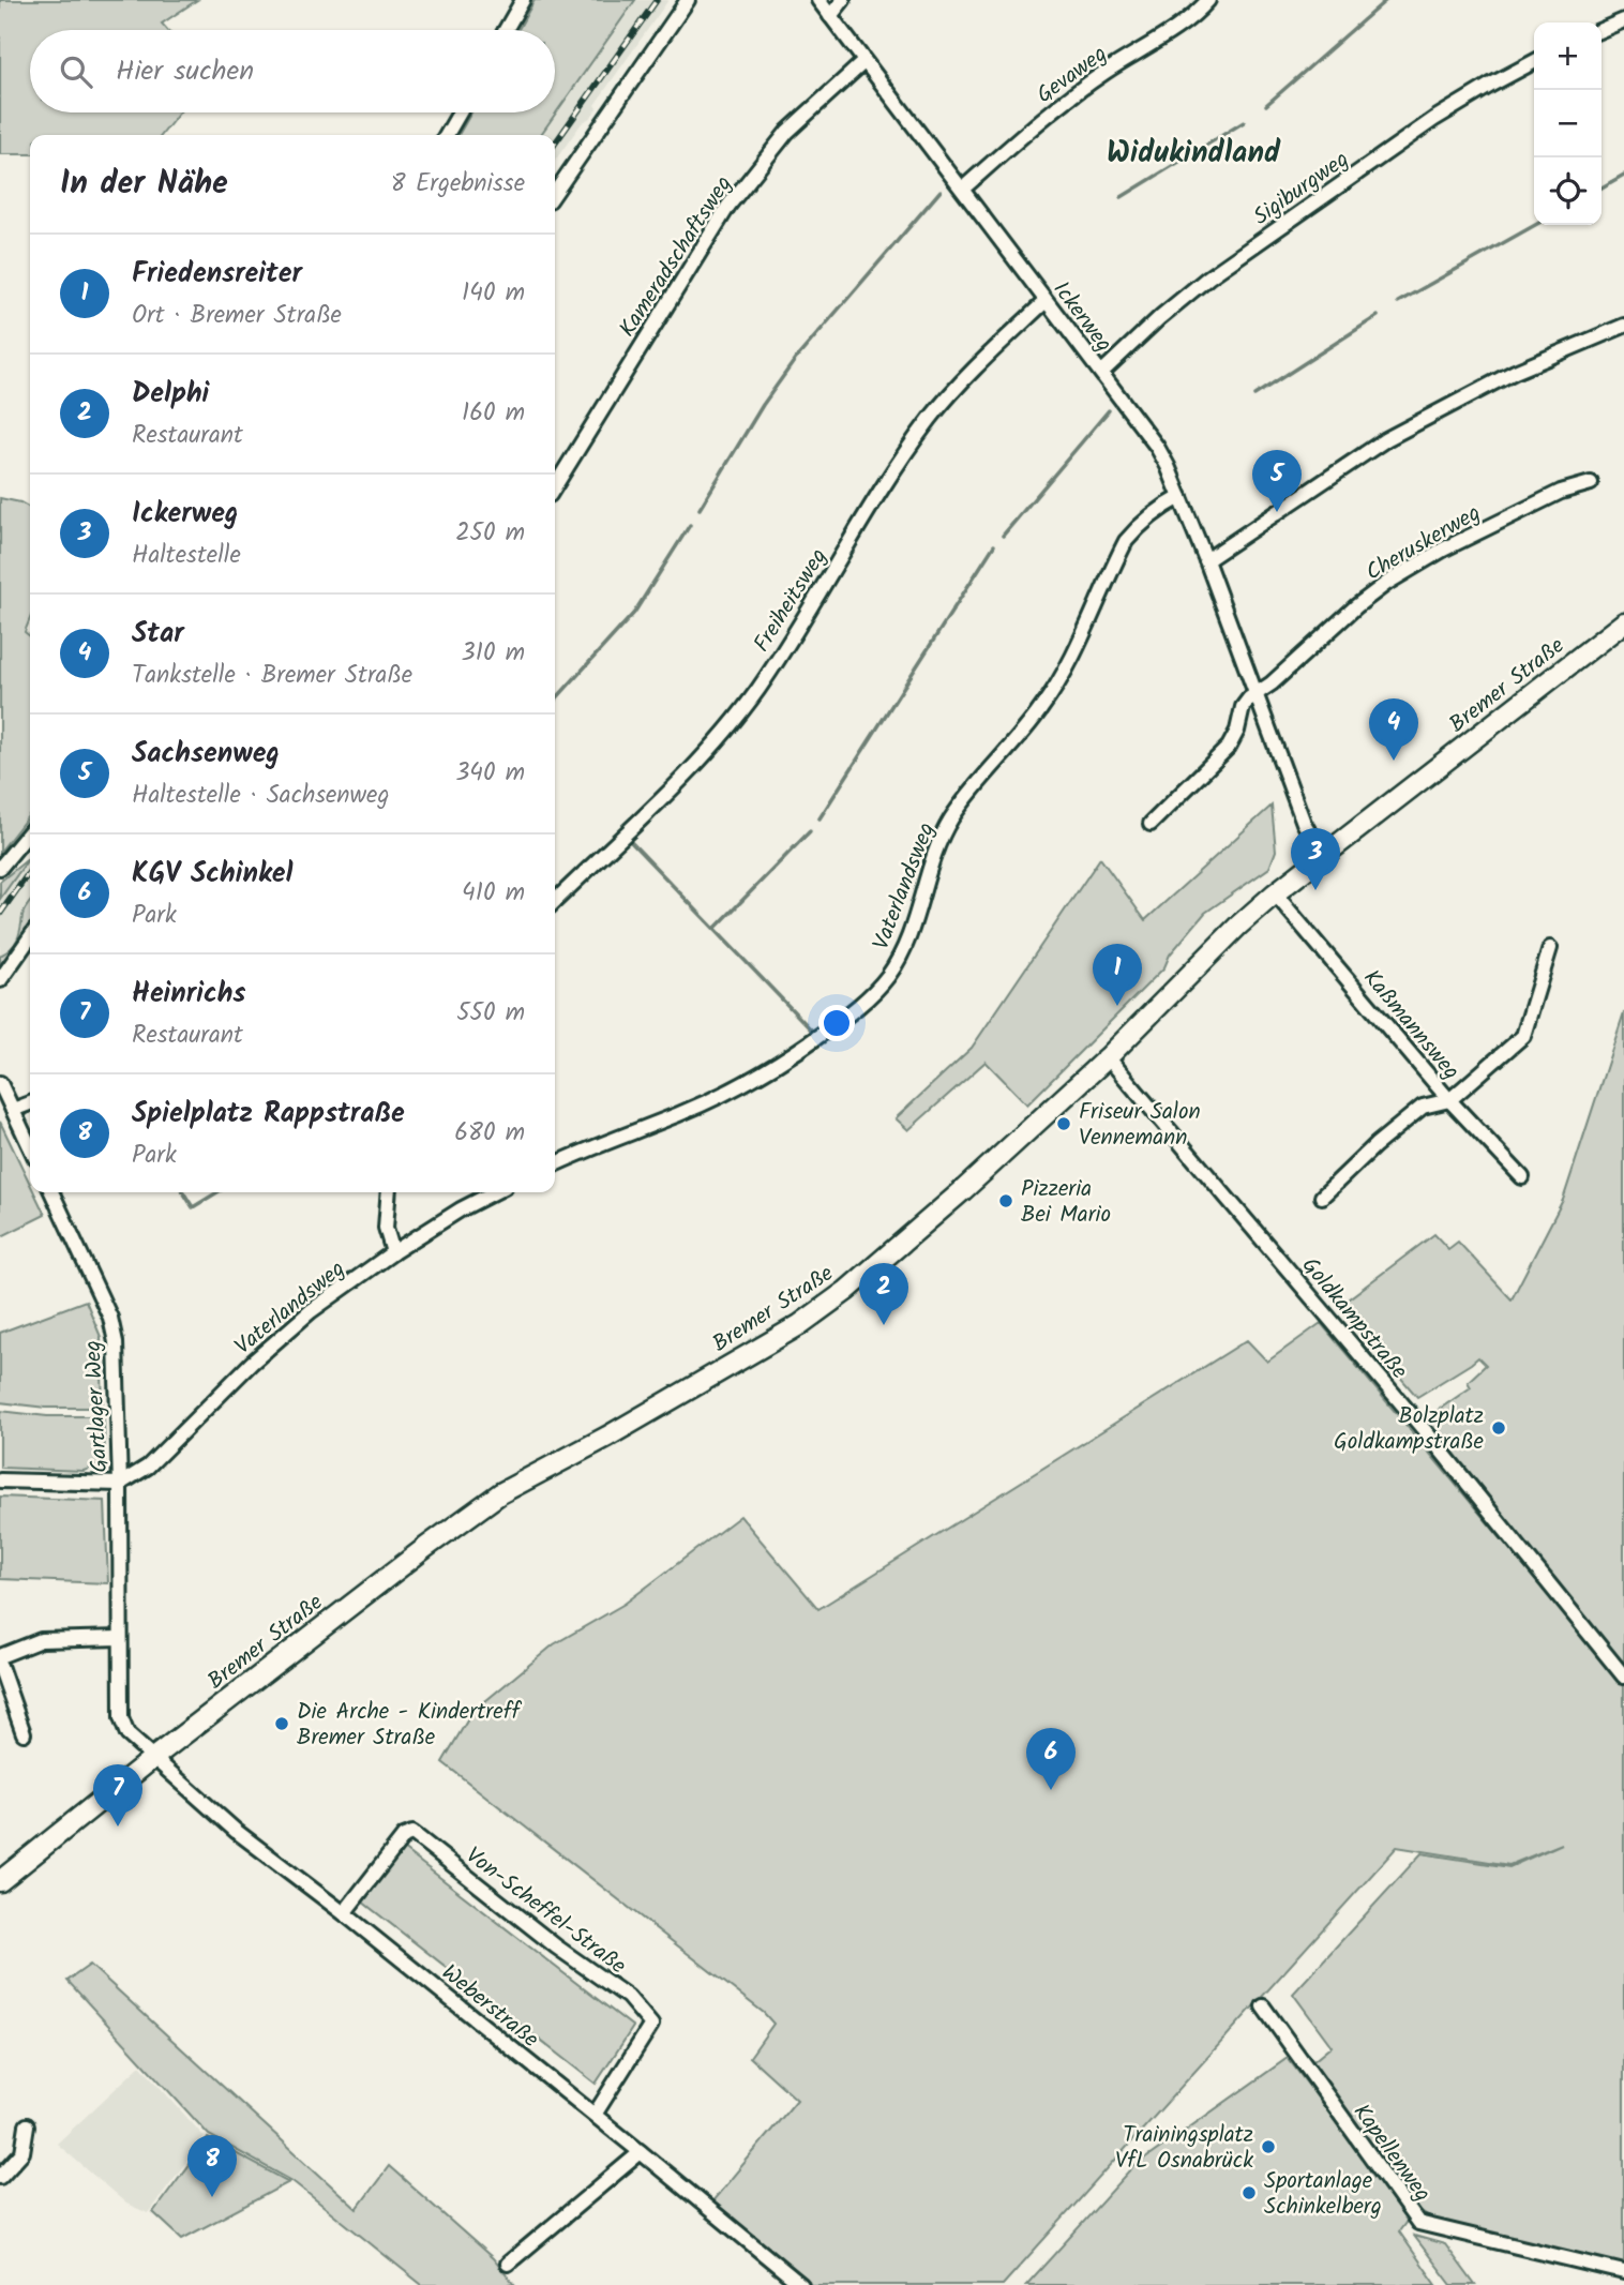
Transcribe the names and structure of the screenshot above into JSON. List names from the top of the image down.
{
  "streets": {
    "main road": ["Bremer Straße"],
    "street": [
      "Gevaweg",
      "Sigiburgweg",
      "Kameradschaftsweg",
      "Ickerweg",
      "Cheruskerweg",
      "Freiheitsweg",
      "Vaterlandsweg",
      "Kaßmannsweg",
      "Goldkampstraße",
      "Gartlager Weg",
      "Von-Scheffel-Straße",
      "Weberstraße",
      "Kapellenweg"
    ]
  },
  "crossings": [
    ["Gevaweg", "Ickerweg"],
    ["Sigiburgweg", "Ickerweg"],
    ["Kameradschaftsweg", "Ickerweg"],
    ["Ickerweg", "Cheruskerweg"],
    ["Ickerweg", "Freiheitsweg"],
    ["Ickerweg", "Bremer Straße"],
    ["Ickerweg", "Vaterlandsweg"],
    ["Bremer Straße", "Kaßmannsweg"],
    ["Bremer Straße", "Goldkampstraße"],
    ["Bremer Straße", "Gartlager Weg"],
    ["Bremer Straße", "Weberstraße"],
    ["Vaterlandsweg", "Gartlager Weg"],
    ["Gartlager Weg", "Weberstraße"],
    ["Von-Scheffel-Straße", "Weberstraße"]
  ],
  "districts": ["Widukindland"],
  "places": [
    "Friseur Salon Vennemann",
    "Pizzeria Bei Mario",
    "Bolzplatz Goldkampstraße",
    "Die Arche - Kindertreff Bremer Straße",
    "Trainingsplatz VfL Osnabrück",
    "Sportanlage Schinkelberg"
  ],
  "page": {
    "map_buttons": ["+", "−"],
    "search": "Hier suchen",
    "heading": ["In der Nähe", "8 Ergebnisse"],
    "list": [
      {
        "mark": "1",
        "name": "Friedensreiter",
        "note": "Ort · Bremer Straße",
        "value": "140 m"
      },
      {
        "mark": "2",
        "name": "Delphi",
        "note": "Restaurant",
        "value": "160 m"
      },
      {
        "mark": "3",
        "name": "Ickerweg",
        "note": "Haltestelle",
        "value": "250 m"
      },
      {
        "mark": "4",
        "name": "Star",
        "note": "Tankstelle · Bremer Straße",
        "value": "310 m"
      },
      {
        "mark": "5",
        "name": "Sachsenweg",
        "note": "Haltestelle · Sachsenweg",
        "value": "340 m"
      },
      {
        "mark": "6",
        "name": "KGV Schinkel",
        "note": "Park",
        "value": "410 m"
      },
      {
        "mark": "7",
        "name": "Heinrichs",
        "note": "Restaurant",
        "value": "550 m"
      },
      {
        "mark": "8",
        "name": "Spielplatz Rappstraße",
        "note": "Park",
        "value": "680 m"
      }
    ],
    "pins": [
      "5",
      "4",
      "3",
      "1",
      "2",
      "6",
      "7",
      "8"
    ]
  }
}
